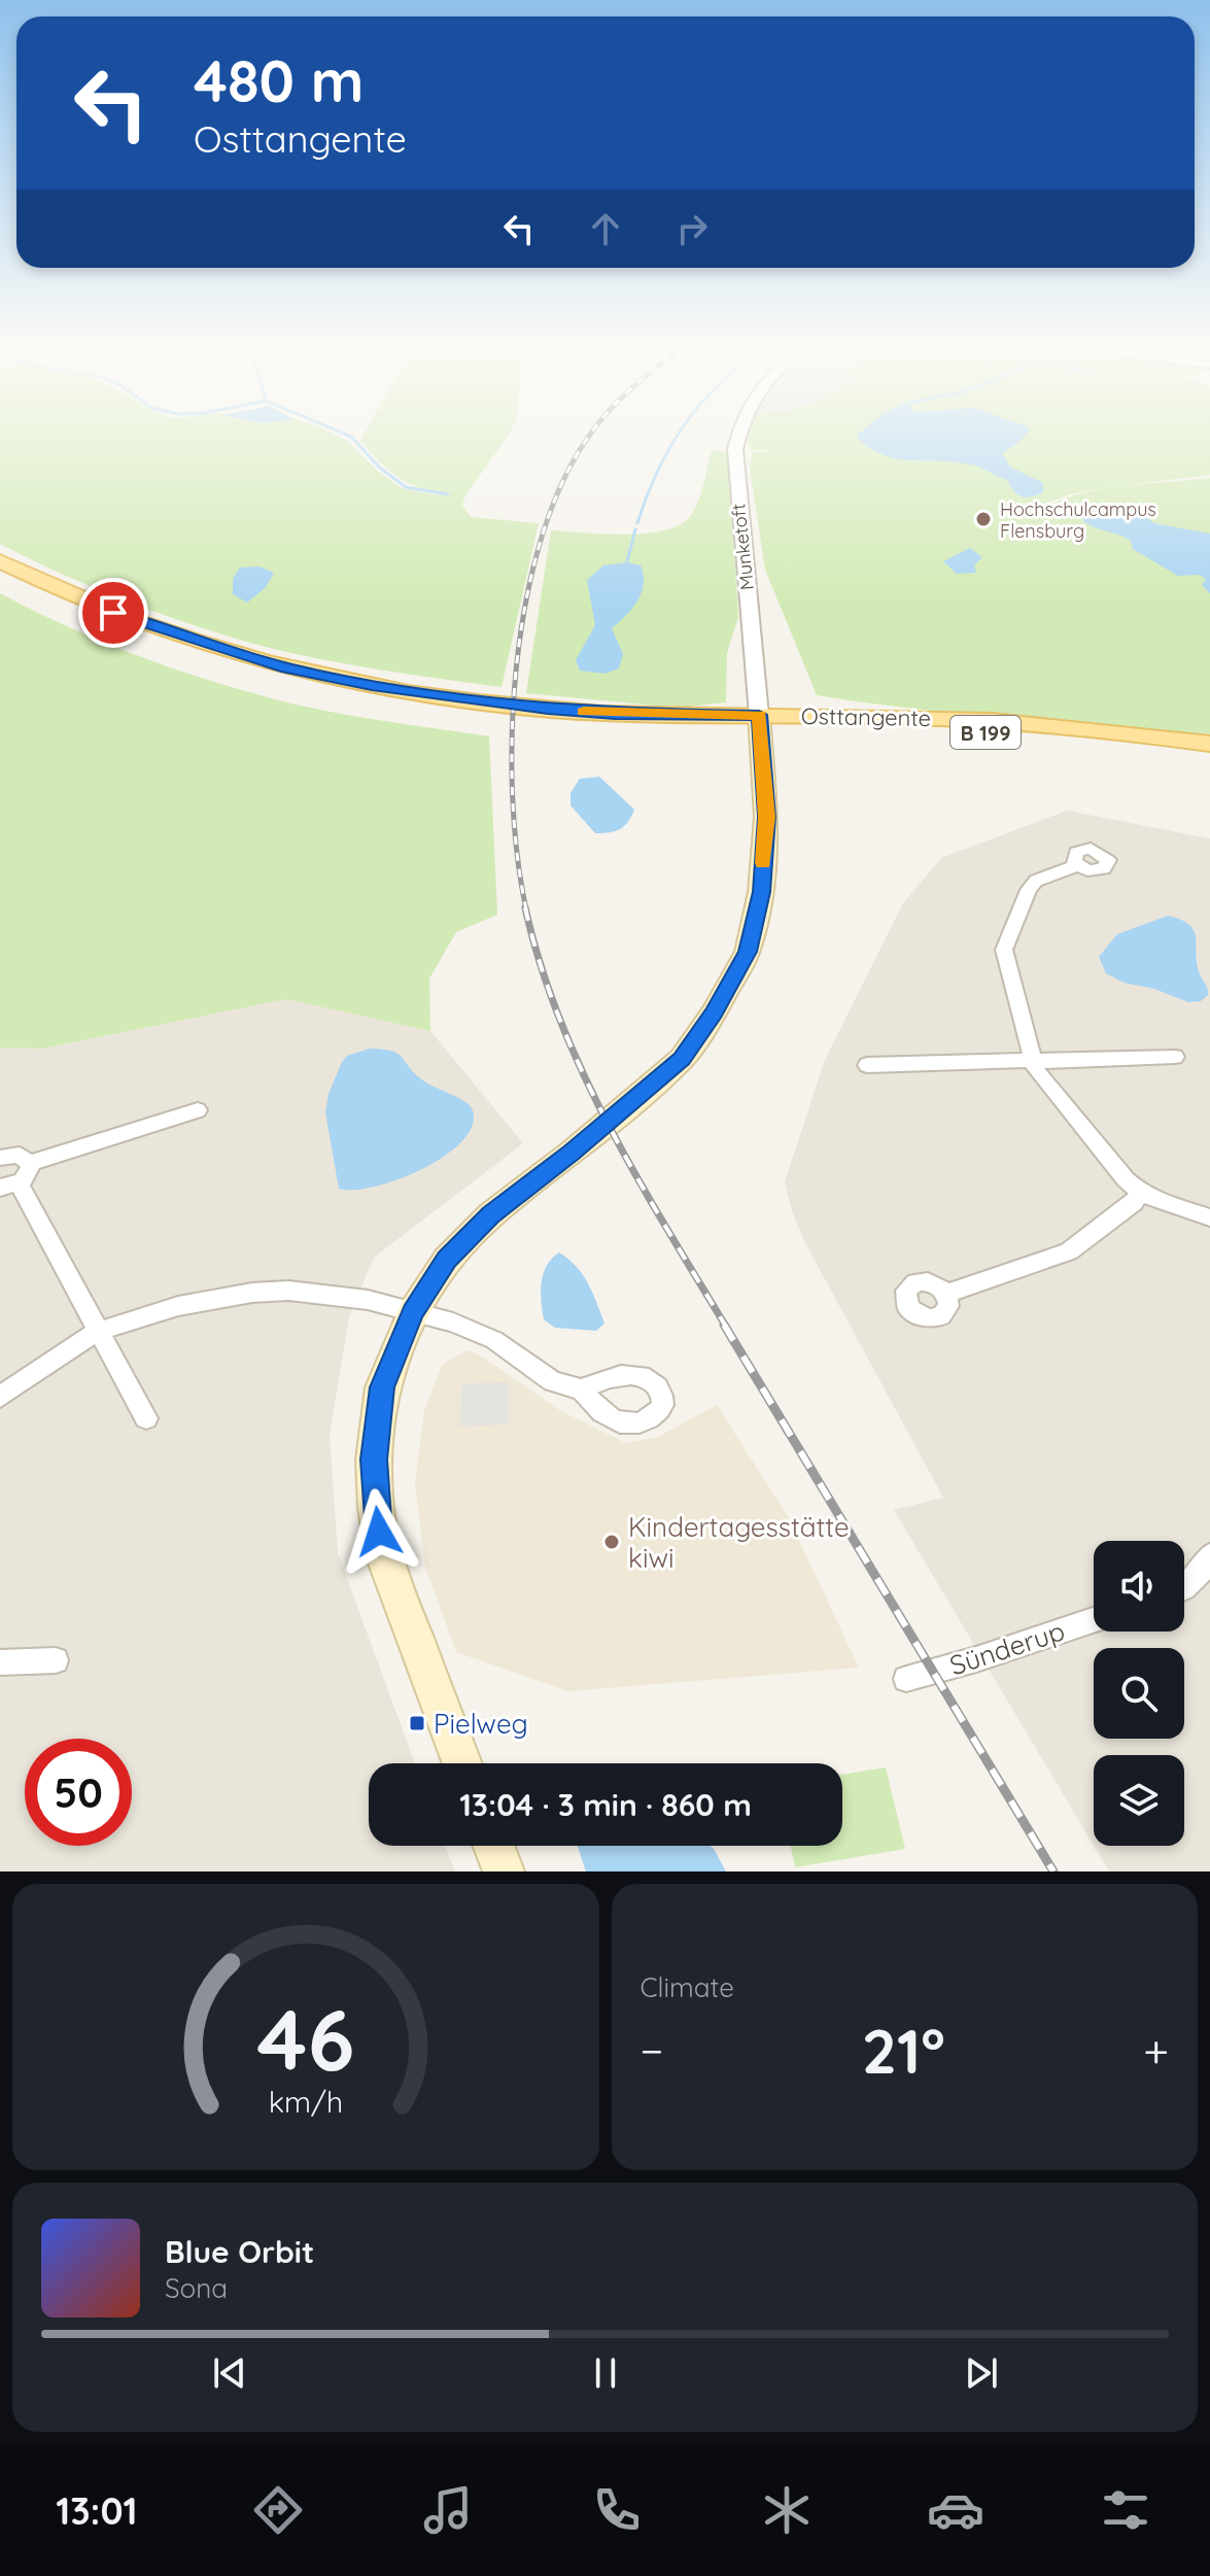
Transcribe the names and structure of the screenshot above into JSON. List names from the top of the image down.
{
  "streets": {
    "main road": ["Osttangente", "B 199"],
    "street": ["Munketoft", "Sünderup"]
  },
  "crossings": [
    ["Munketoft", "Osttangente"]
  ],
  "places": {
    "other": ["Hochschulcampus Flensburg", "Kindertagesstätte kiwi"],
    "transit": ["Pielweg"]
  },
  "page": {
    "turn": ["480 m", "Osttangente"],
    "limit": "50",
    "trip": "13:04 · 3 min · 860 m",
    "tile": "Climate",
    "heat": ["−", "21°", "+"],
    "song": ["Blue Orbit", "Sona"],
    "tabs": "13:01",
    "gauge": ["46", "km/h"]
  }
}
